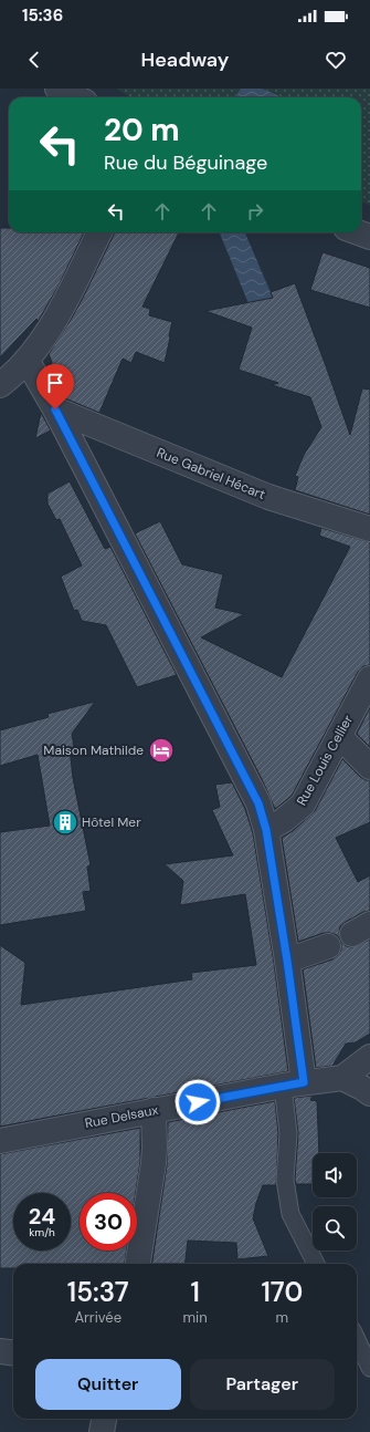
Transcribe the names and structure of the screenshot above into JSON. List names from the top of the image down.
{
  "streets": {
    "street": ["Rue Gabriel Hécart", "Rue Louis Cellier", "Rue Delsaux"]
  },
  "places": {
    "hotel": ["Maison Mathilde"],
    "building": ["Hôtel Mer"]
  },
  "page": {
    "status": "15:36",
    "header": "Headway",
    "turn": ["20 m", "Rue du Béguinage"],
    "speed": "24 km/h",
    "limit": "30",
    "eta": [
      "15:37",
      "Arrivée",
      "1",
      "min",
      "170",
      "m"
    ],
    "buttons": ["Quitter", "Partager"]
  }
}
